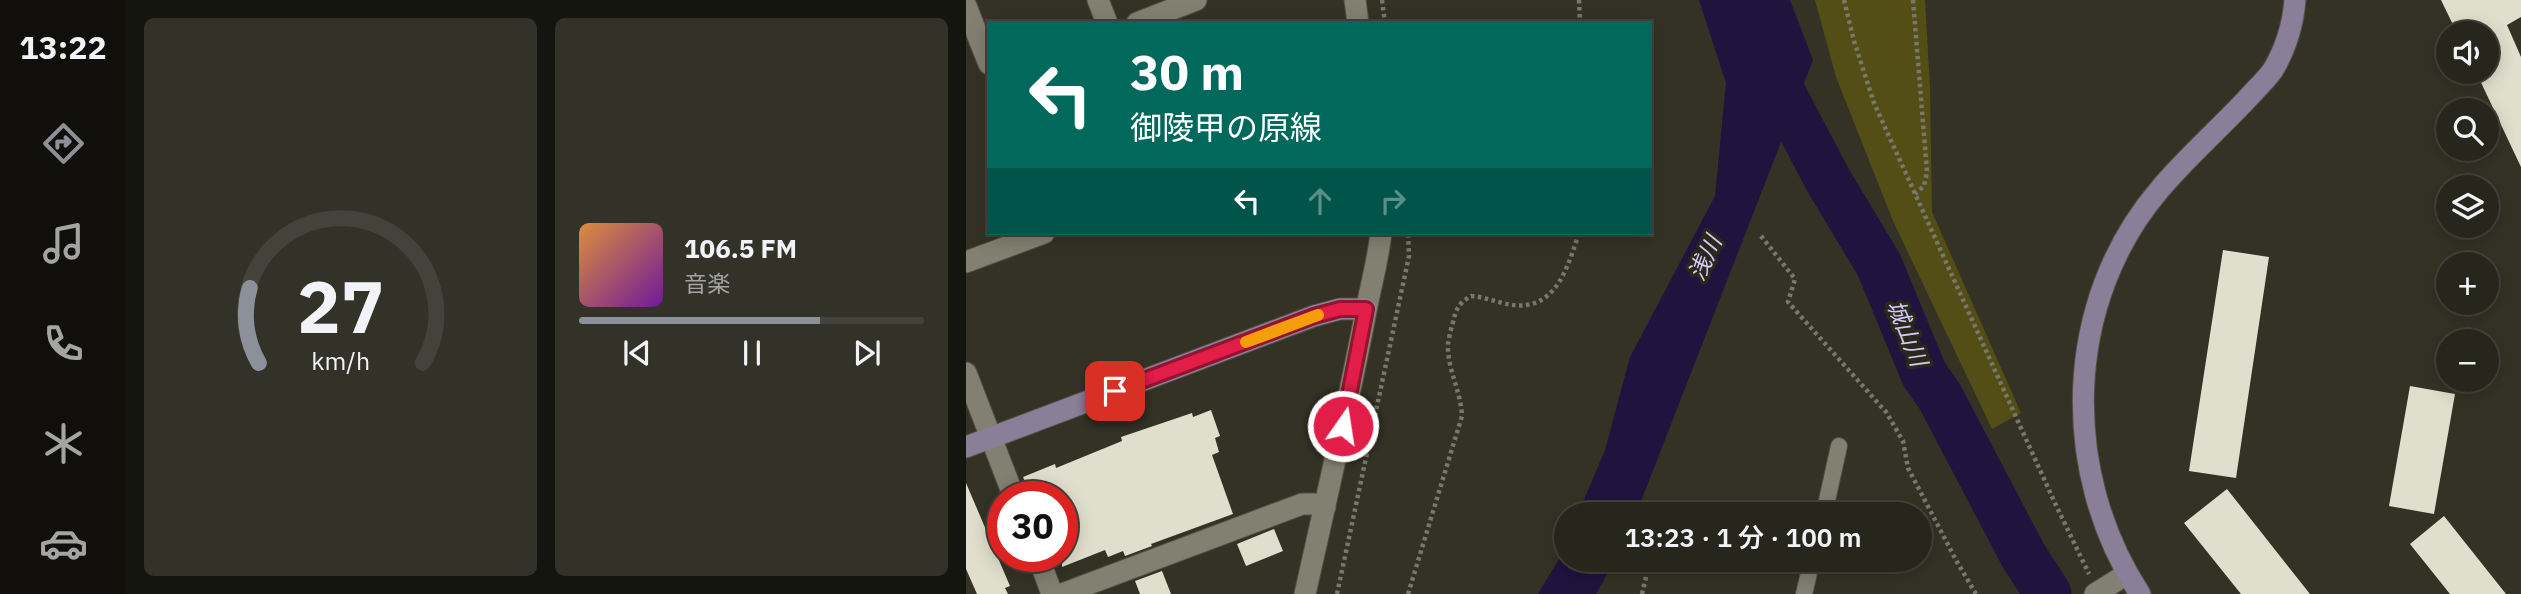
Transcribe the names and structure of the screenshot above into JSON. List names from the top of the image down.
{
  "water": ["浅川", "城山川"],
  "page": {
    "tabs": "13:22",
    "map_buttons": ["+", "−"],
    "turn": ["30 m", "御陵甲の原線"],
    "song": ["106.5 FM", "音楽"],
    "limit": "30",
    "trip": "13:23 · 1 分 · 100 m",
    "gauge": ["27", "km/h"]
  }
}
